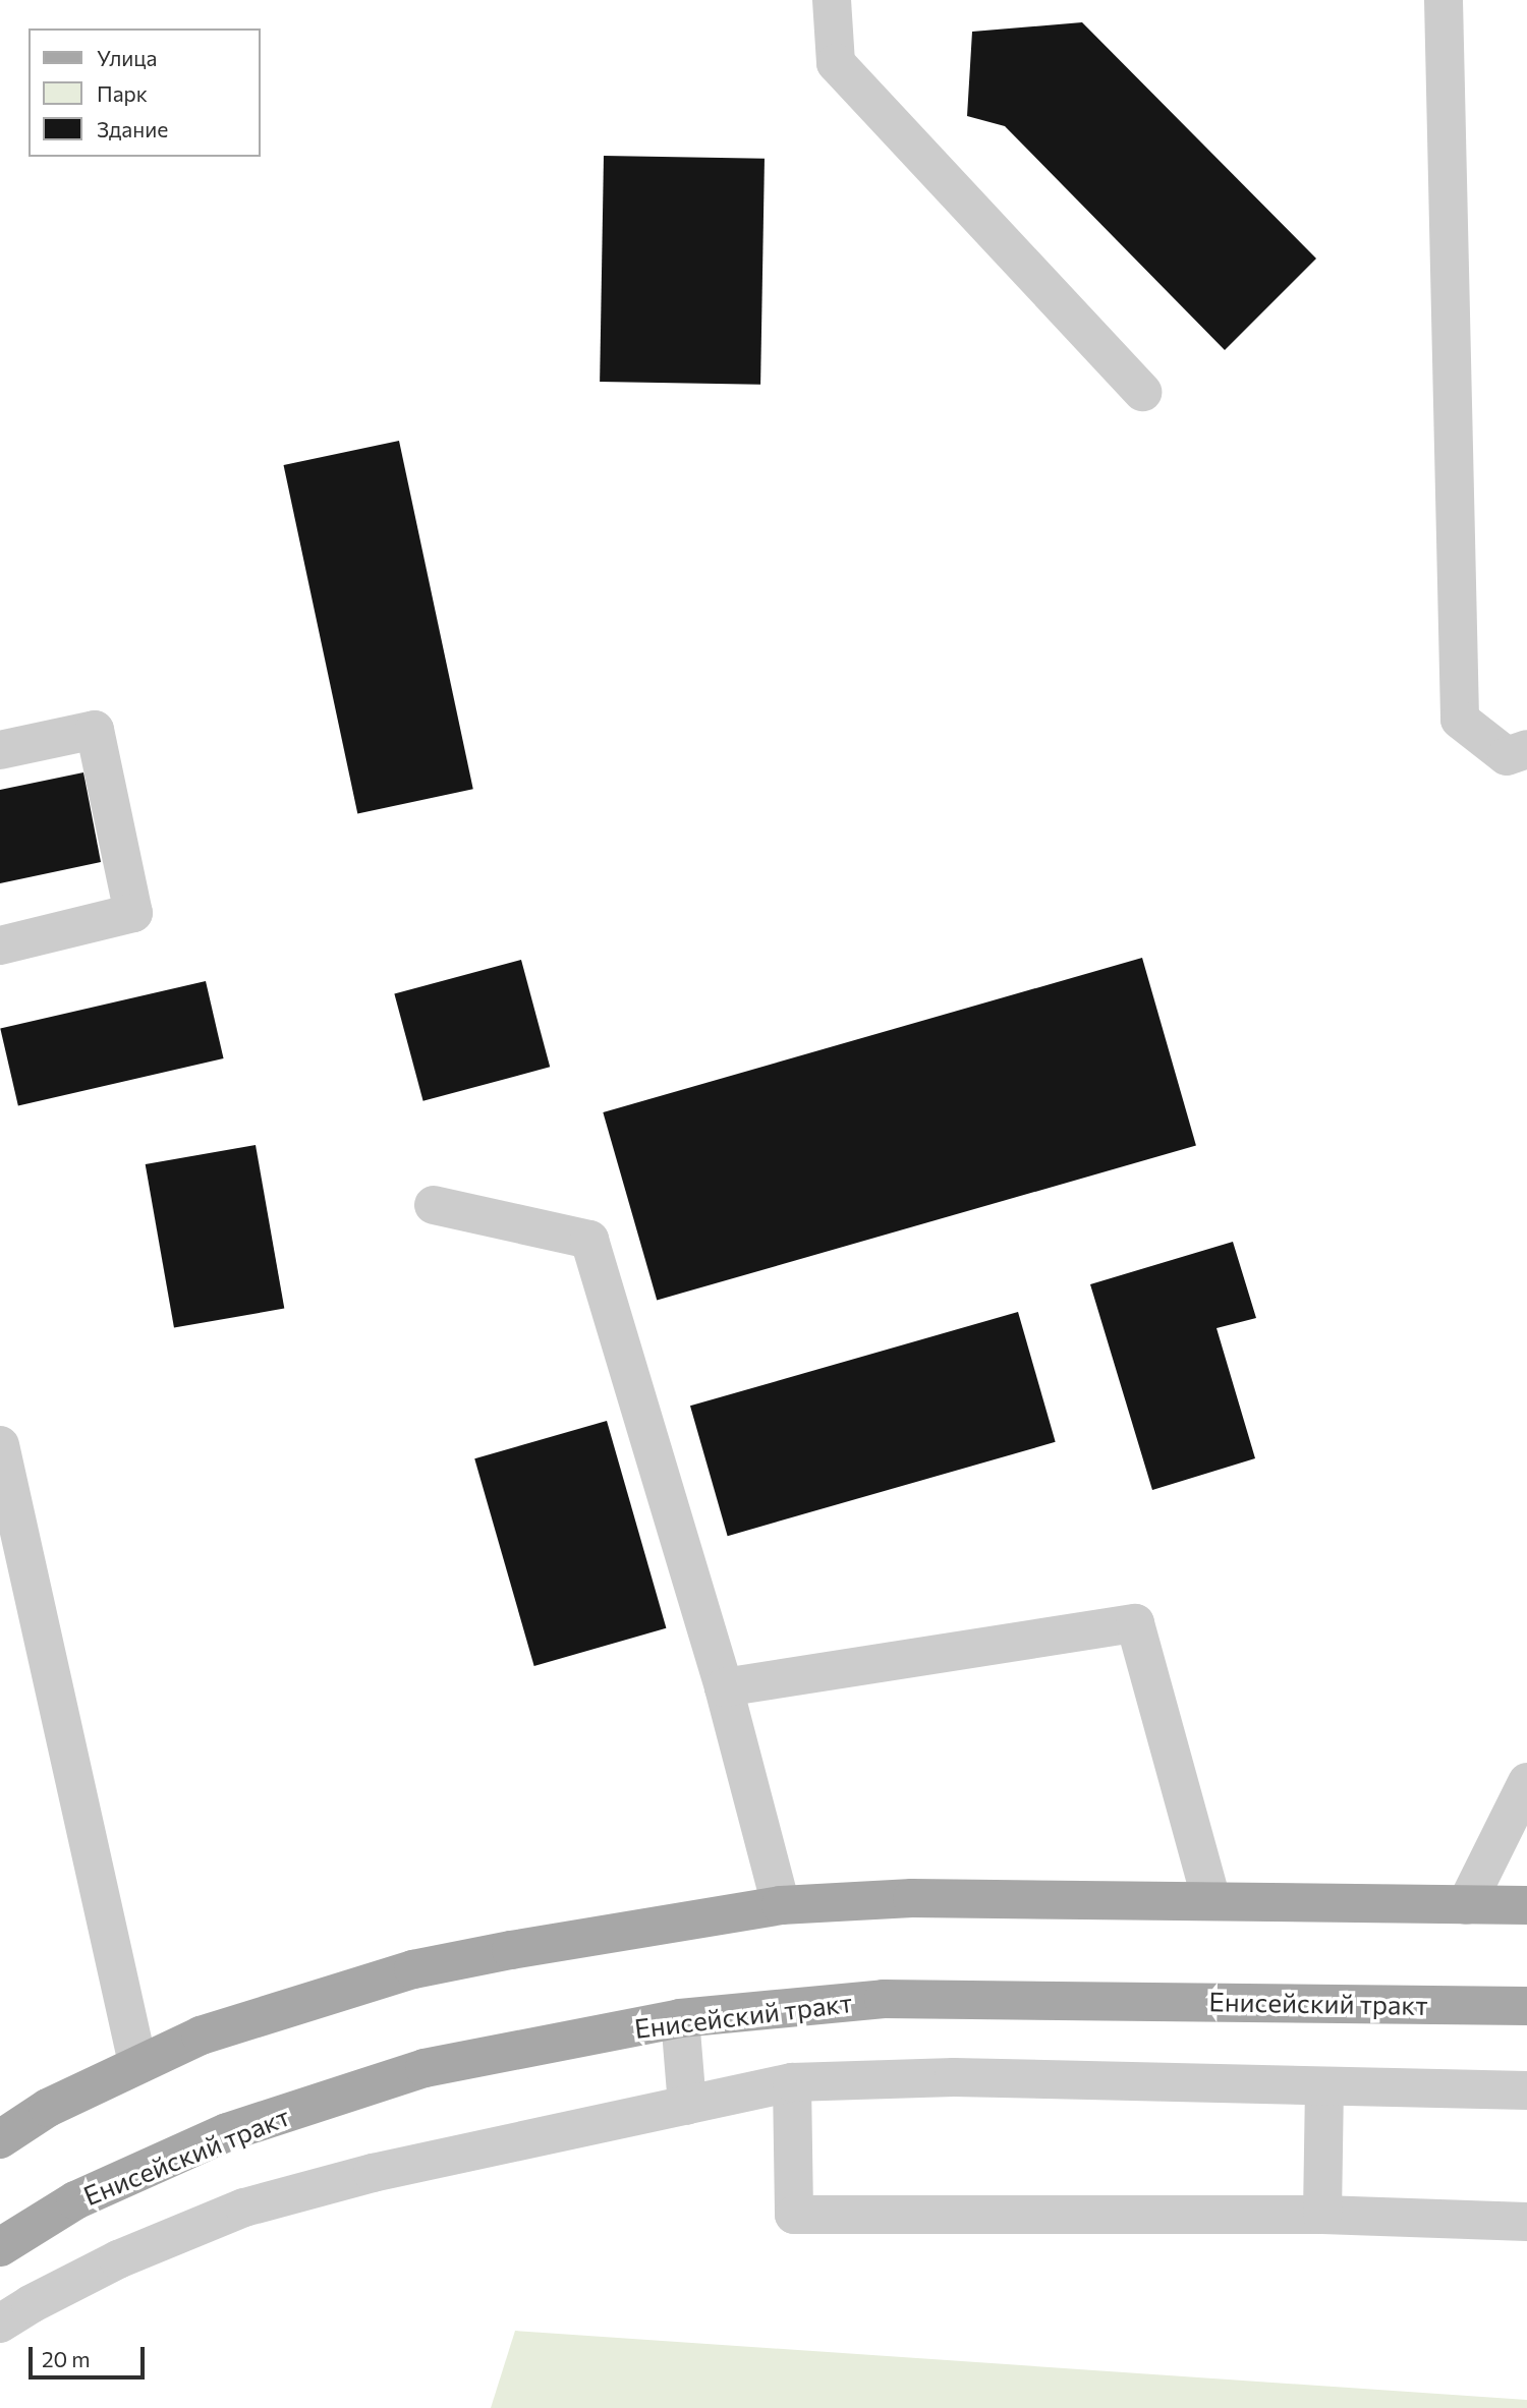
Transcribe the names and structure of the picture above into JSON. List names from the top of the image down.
{
  "streets": {
    "main road": ["Енисейский тракт"]
  },
  "legend": ["Улица", "Парк", "Здание"],
  "scale_bar": "20 m"
}
